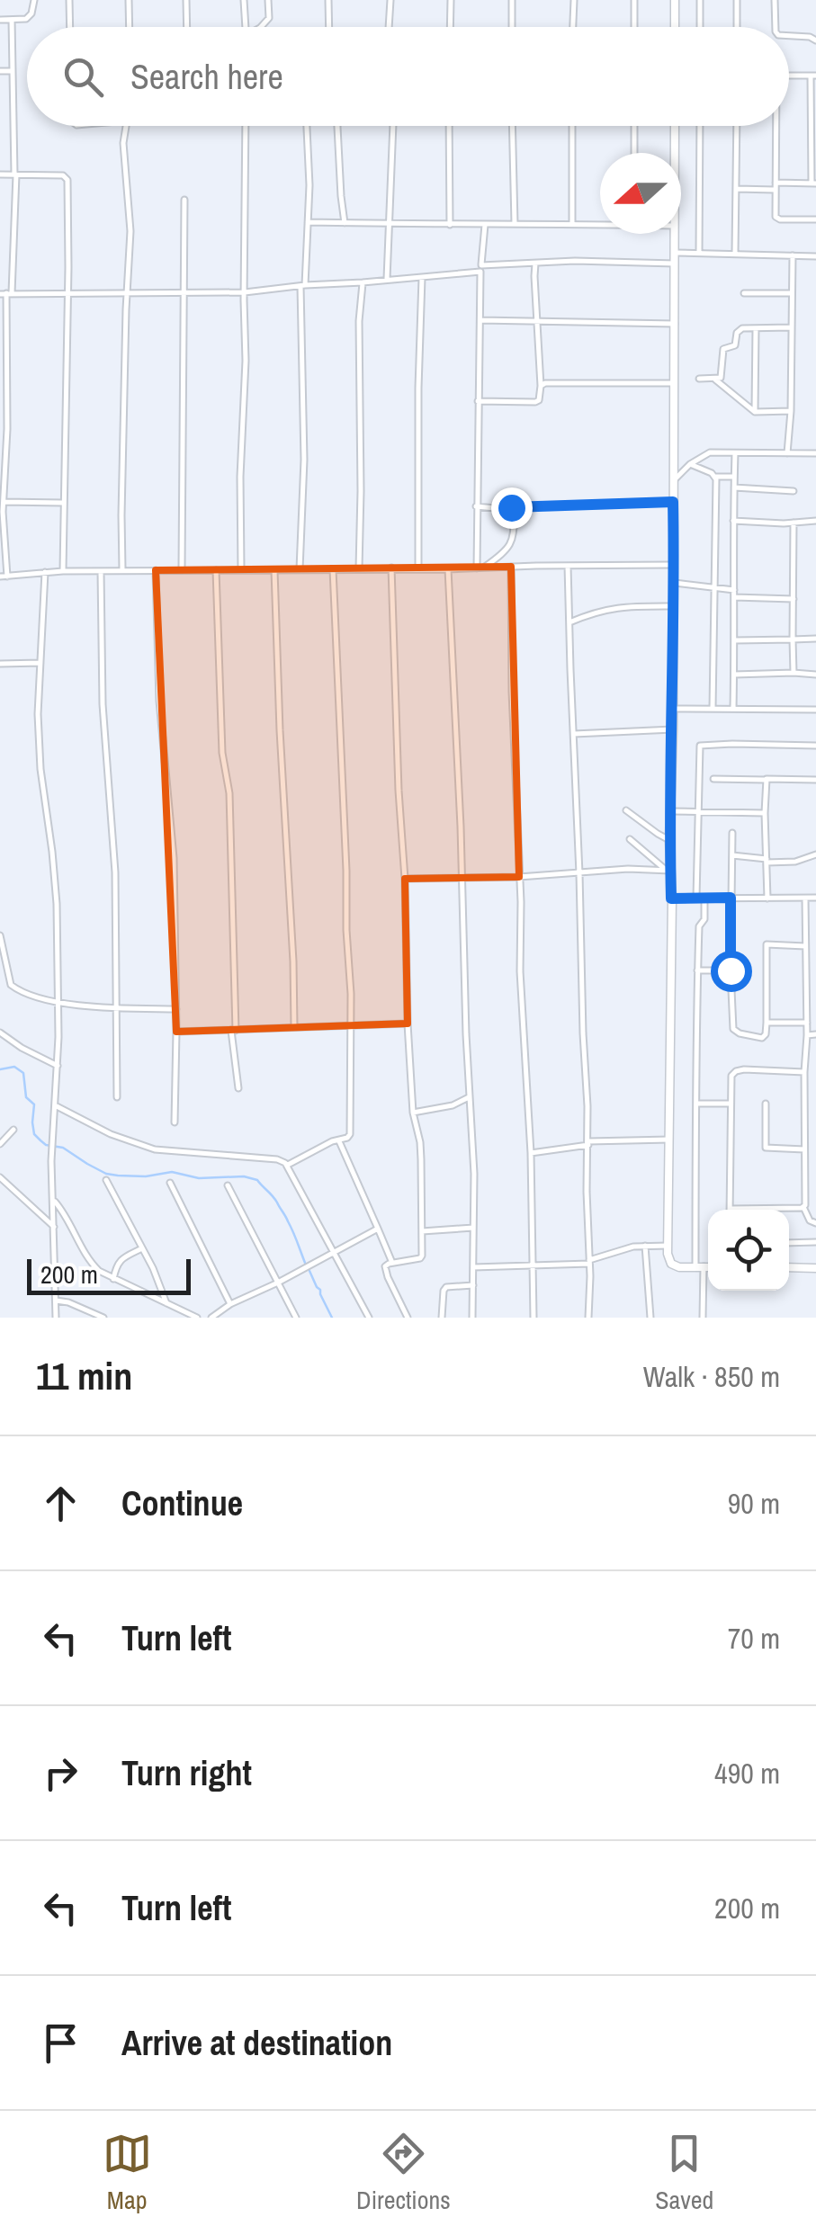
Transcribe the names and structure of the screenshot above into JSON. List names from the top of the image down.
{
  "scale_bar": "200 m",
  "north": "left",
  "page": {
    "search": "Search here",
    "scale": "200 m",
    "heading": ["11 min", "Walk · 850 m"],
    "list": [
      ["Continue", "90 m"],
      ["Turn left", "70 m"],
      ["Turn right", "490 m"],
      ["Turn left", "200 m"],
      "Arrive at destination"
    ],
    "nav": ["Map", "Directions", "Saved"]
  }
}
